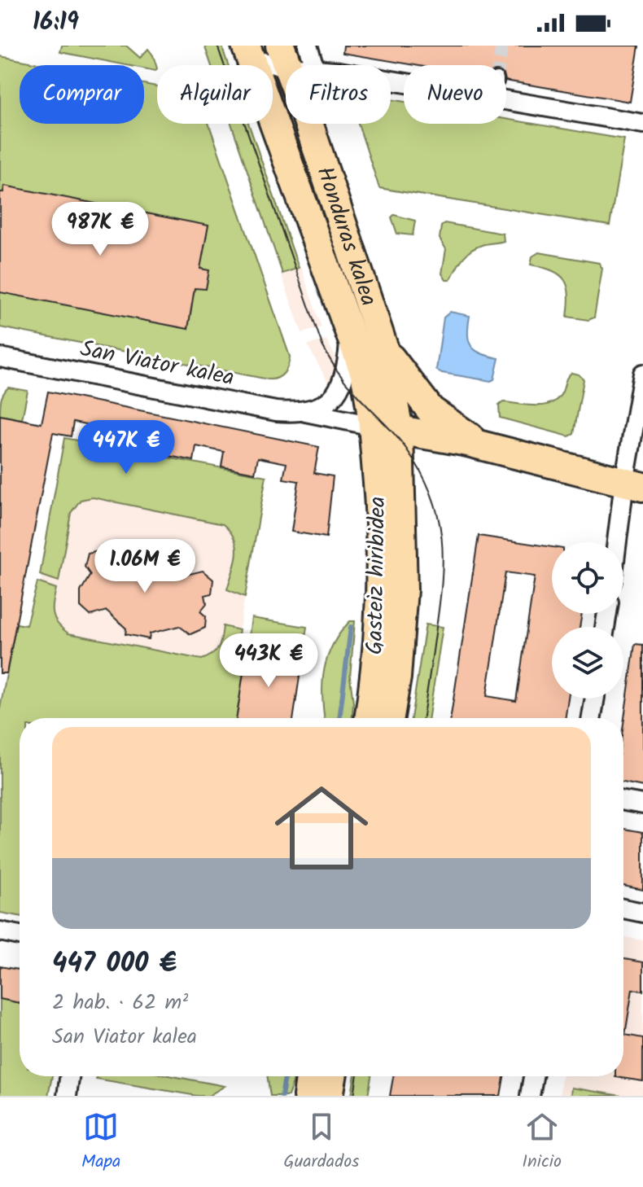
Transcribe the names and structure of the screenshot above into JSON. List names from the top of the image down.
{
  "streets": {
    "main road": ["Honduras kalea", "Gasteiz hiribidea"],
    "street": ["San Viator kalea"]
  },
  "crossings": [
    ["Honduras kalea", "San Viator kalea"],
    ["Honduras kalea", "Gasteiz hiribidea"],
    ["San Viator kalea", "Gasteiz hiribidea"]
  ],
  "page": {
    "status": "16:19",
    "chip": [
      "Comprar",
      "Alquilar",
      "Filtros",
      "Nuevo"
    ],
    "price": [
      "987K €",
      "447K €",
      "1.06M €",
      "443K €"
    ],
    "list": [
      {
        "name": "447 000 €",
        "note": "2 hab. · 62 m² · San Viator kalea"
      }
    ],
    "tabs": ["Mapa", "Guardados", "Inicio"]
  }
}
